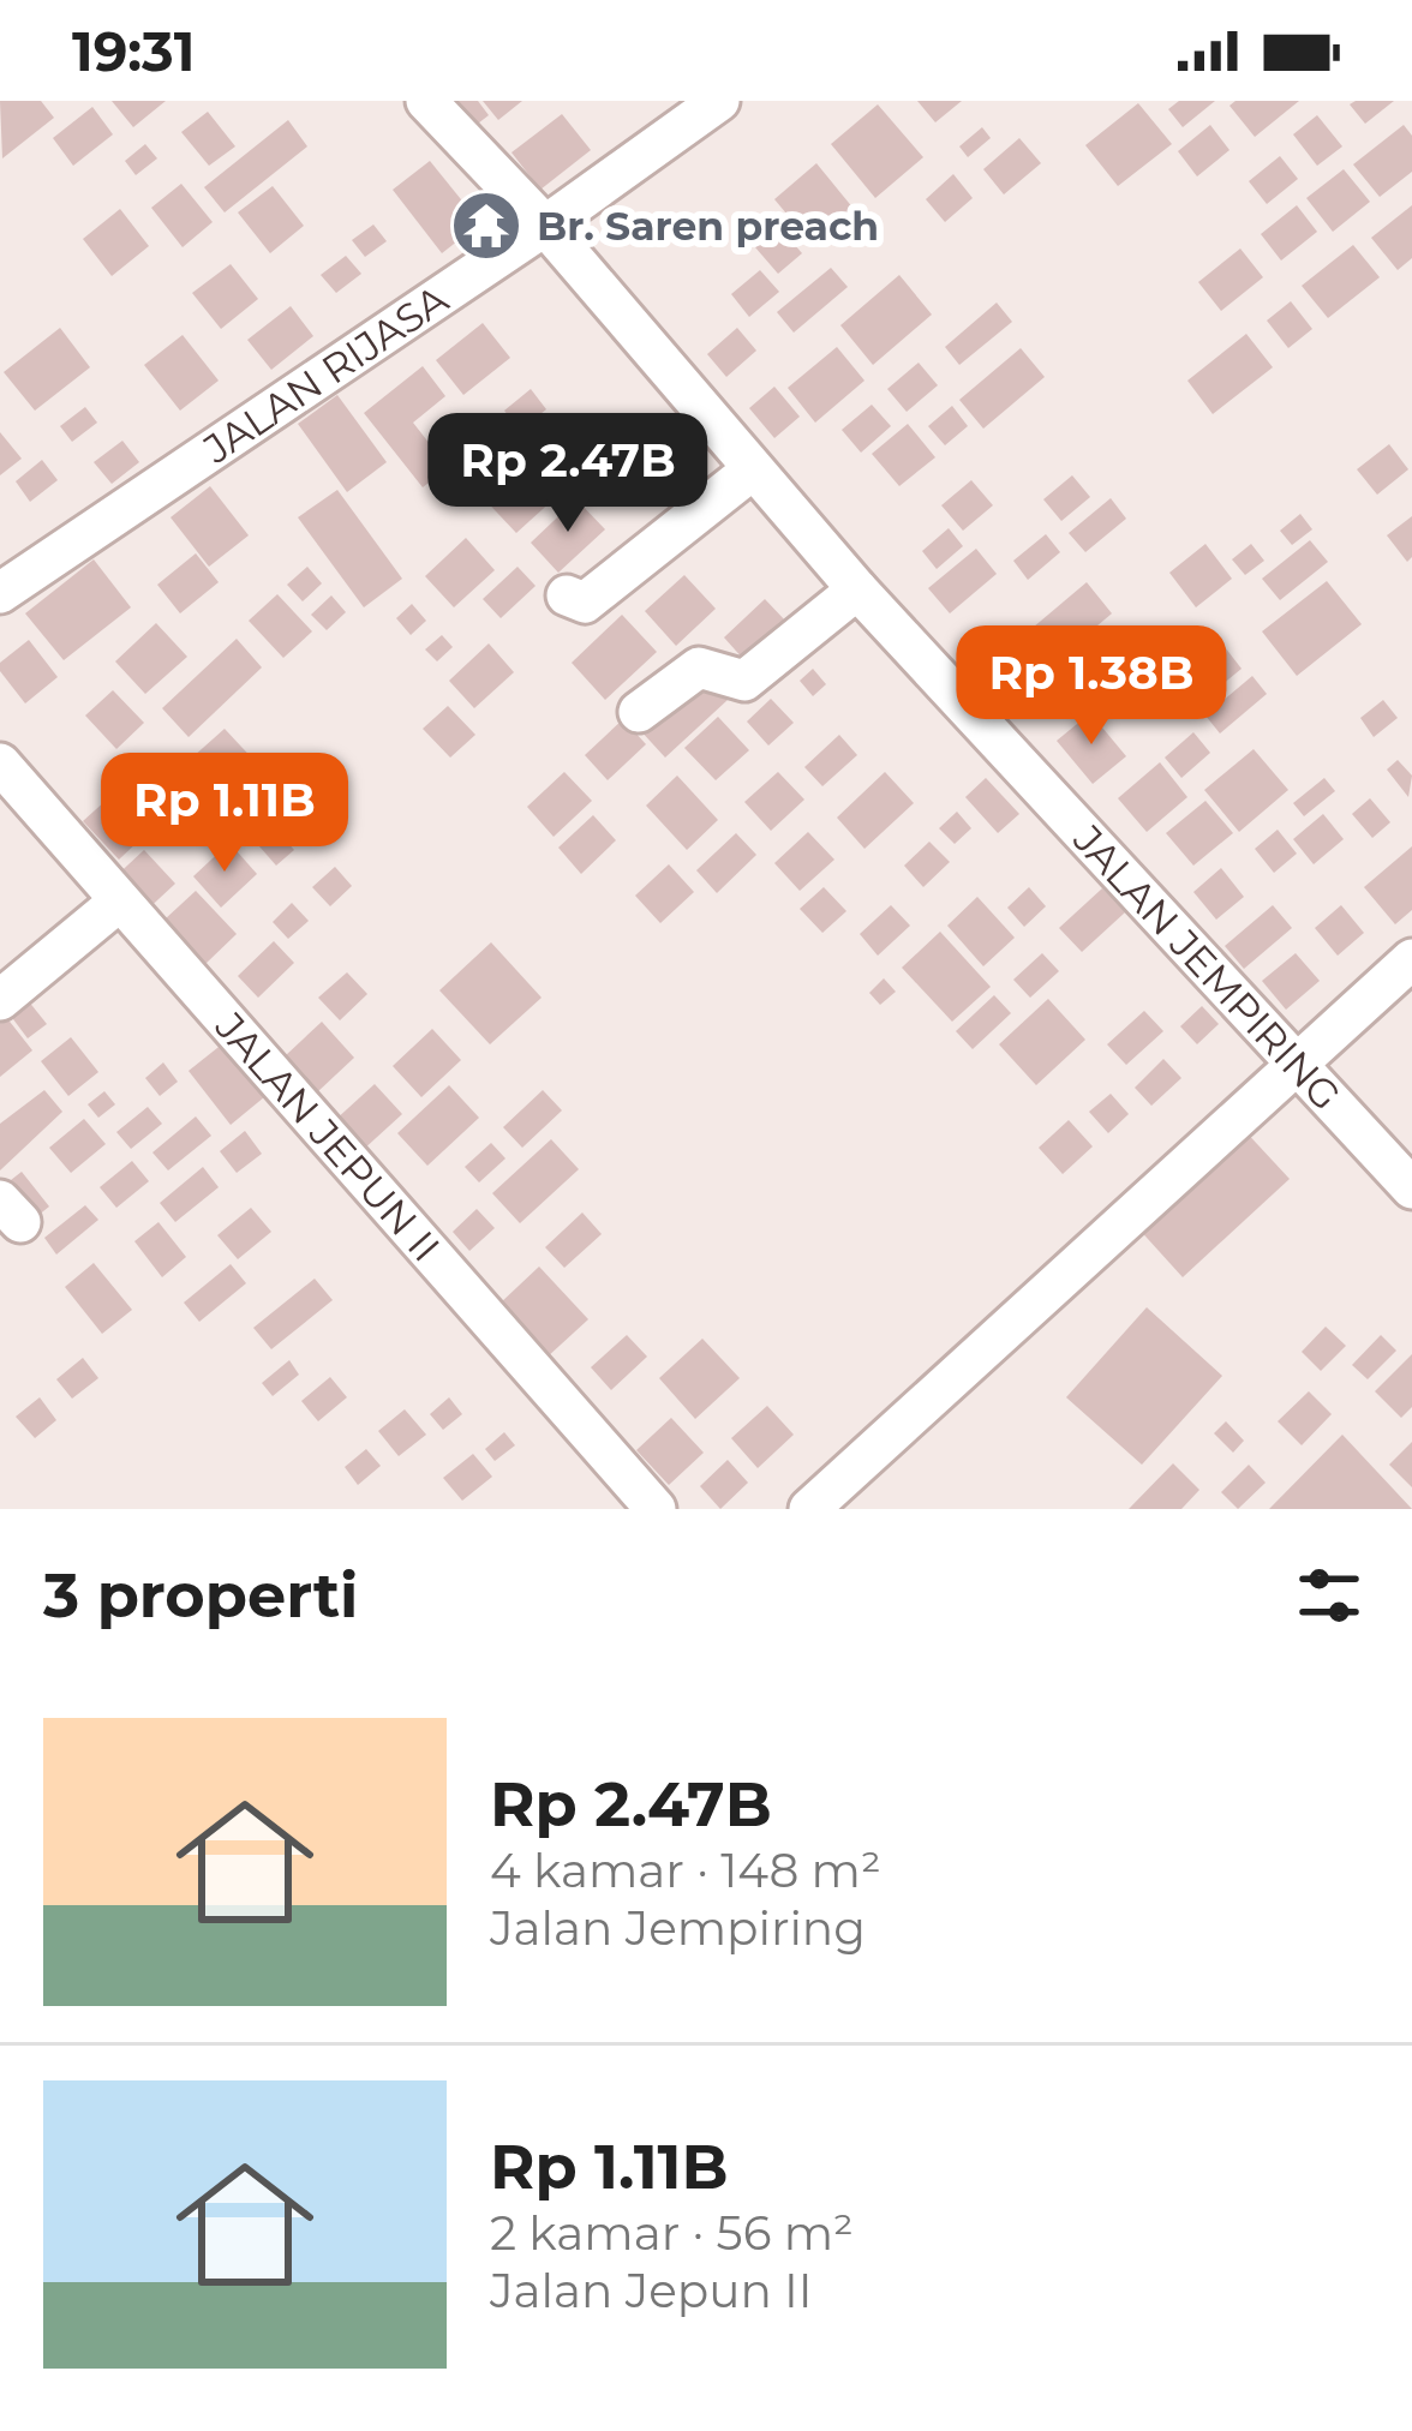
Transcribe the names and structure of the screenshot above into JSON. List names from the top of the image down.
{
  "streets": {
    "street": ["JALAN RIJASA", "JALAN JEMPIRING", "JALAN JEPUN II"]
  },
  "crossings": [
    ["JALAN RIJASA", "JALAN JEMPIRING"]
  ],
  "places": {
    "temple": ["Br. Saren preach"]
  },
  "page": {
    "status": "19:31",
    "price": ["Rp 2.47B", "Rp 1.38B", "Rp 1.11B"],
    "heading": "3 properti",
    "list": [
      {
        "name": "Rp 2.47B",
        "note": "4 kamar · 148 m² · Jalan Jempiring"
      },
      {
        "name": "Rp 1.11B",
        "note": "2 kamar · 56 m² · Jalan Jepun II"
      }
    ]
  }
}
